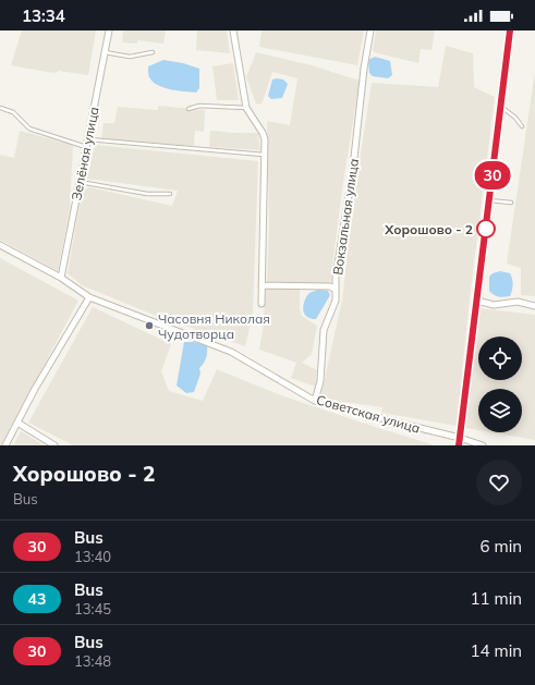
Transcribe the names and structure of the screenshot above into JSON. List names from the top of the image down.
{
  "streets": {
    "street": ["Зелёная улица", "Вокзальная улица", "Советская улица"]
  },
  "crossings": [
    ["Зелёная улица", "Советская улица"],
    ["Вокзальная улица", "Советская улица"]
  ],
  "places": ["Хорошово - 2", "Часовня Николая Чудотворца"],
  "lines": ["bus line 30"],
  "page": {
    "status": "13:34",
    "on_map": "30",
    "heading": ["Хорошово - 2", "Bus"],
    "list": [
      {
        "mark": "30",
        "name": "Bus",
        "note": "13:40",
        "value": "6 min"
      },
      {
        "mark": "43",
        "name": "Bus",
        "note": "13:45",
        "value": "11 min"
      },
      {
        "mark": "30",
        "name": "Bus",
        "note": "13:48",
        "value": "14 min"
      }
    ]
  }
}
